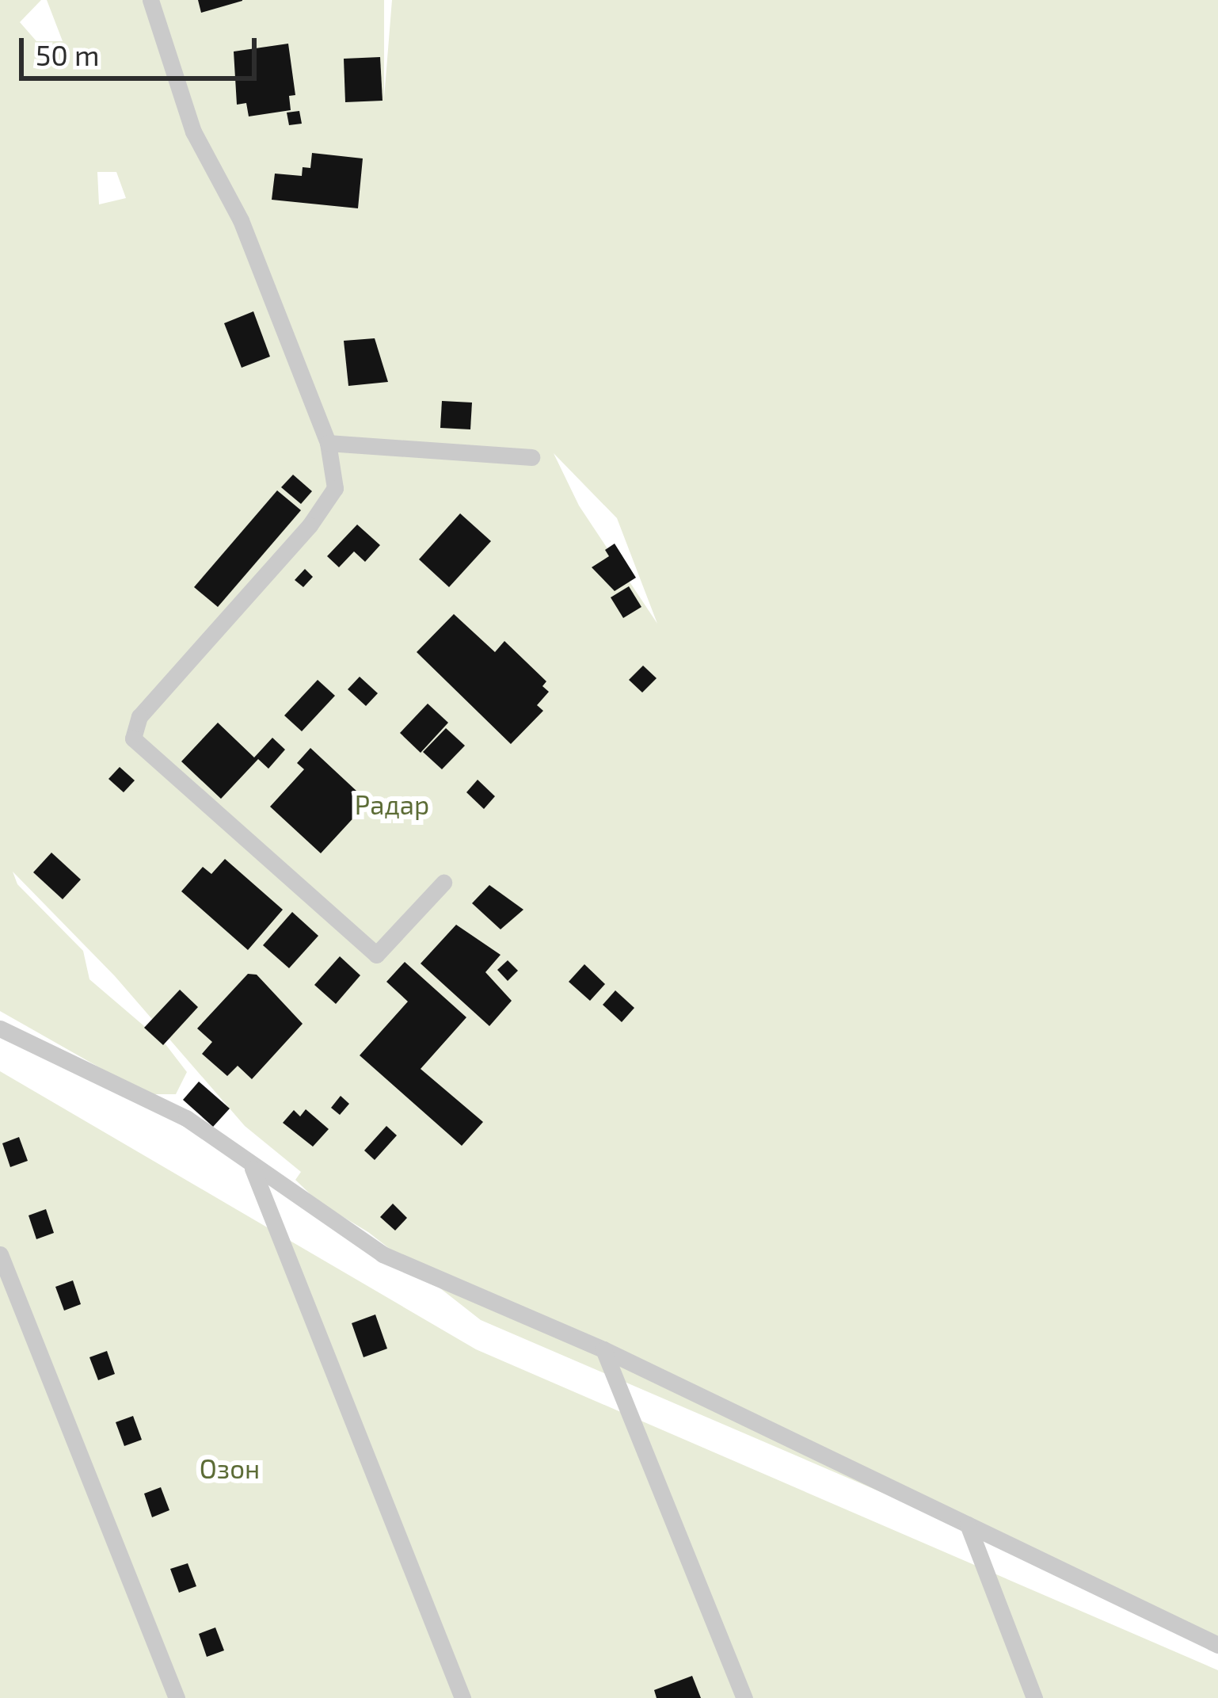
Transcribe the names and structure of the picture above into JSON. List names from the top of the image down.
{
  "parks": ["Радар", "Озон"],
  "scale_bar": "50 m"
}
